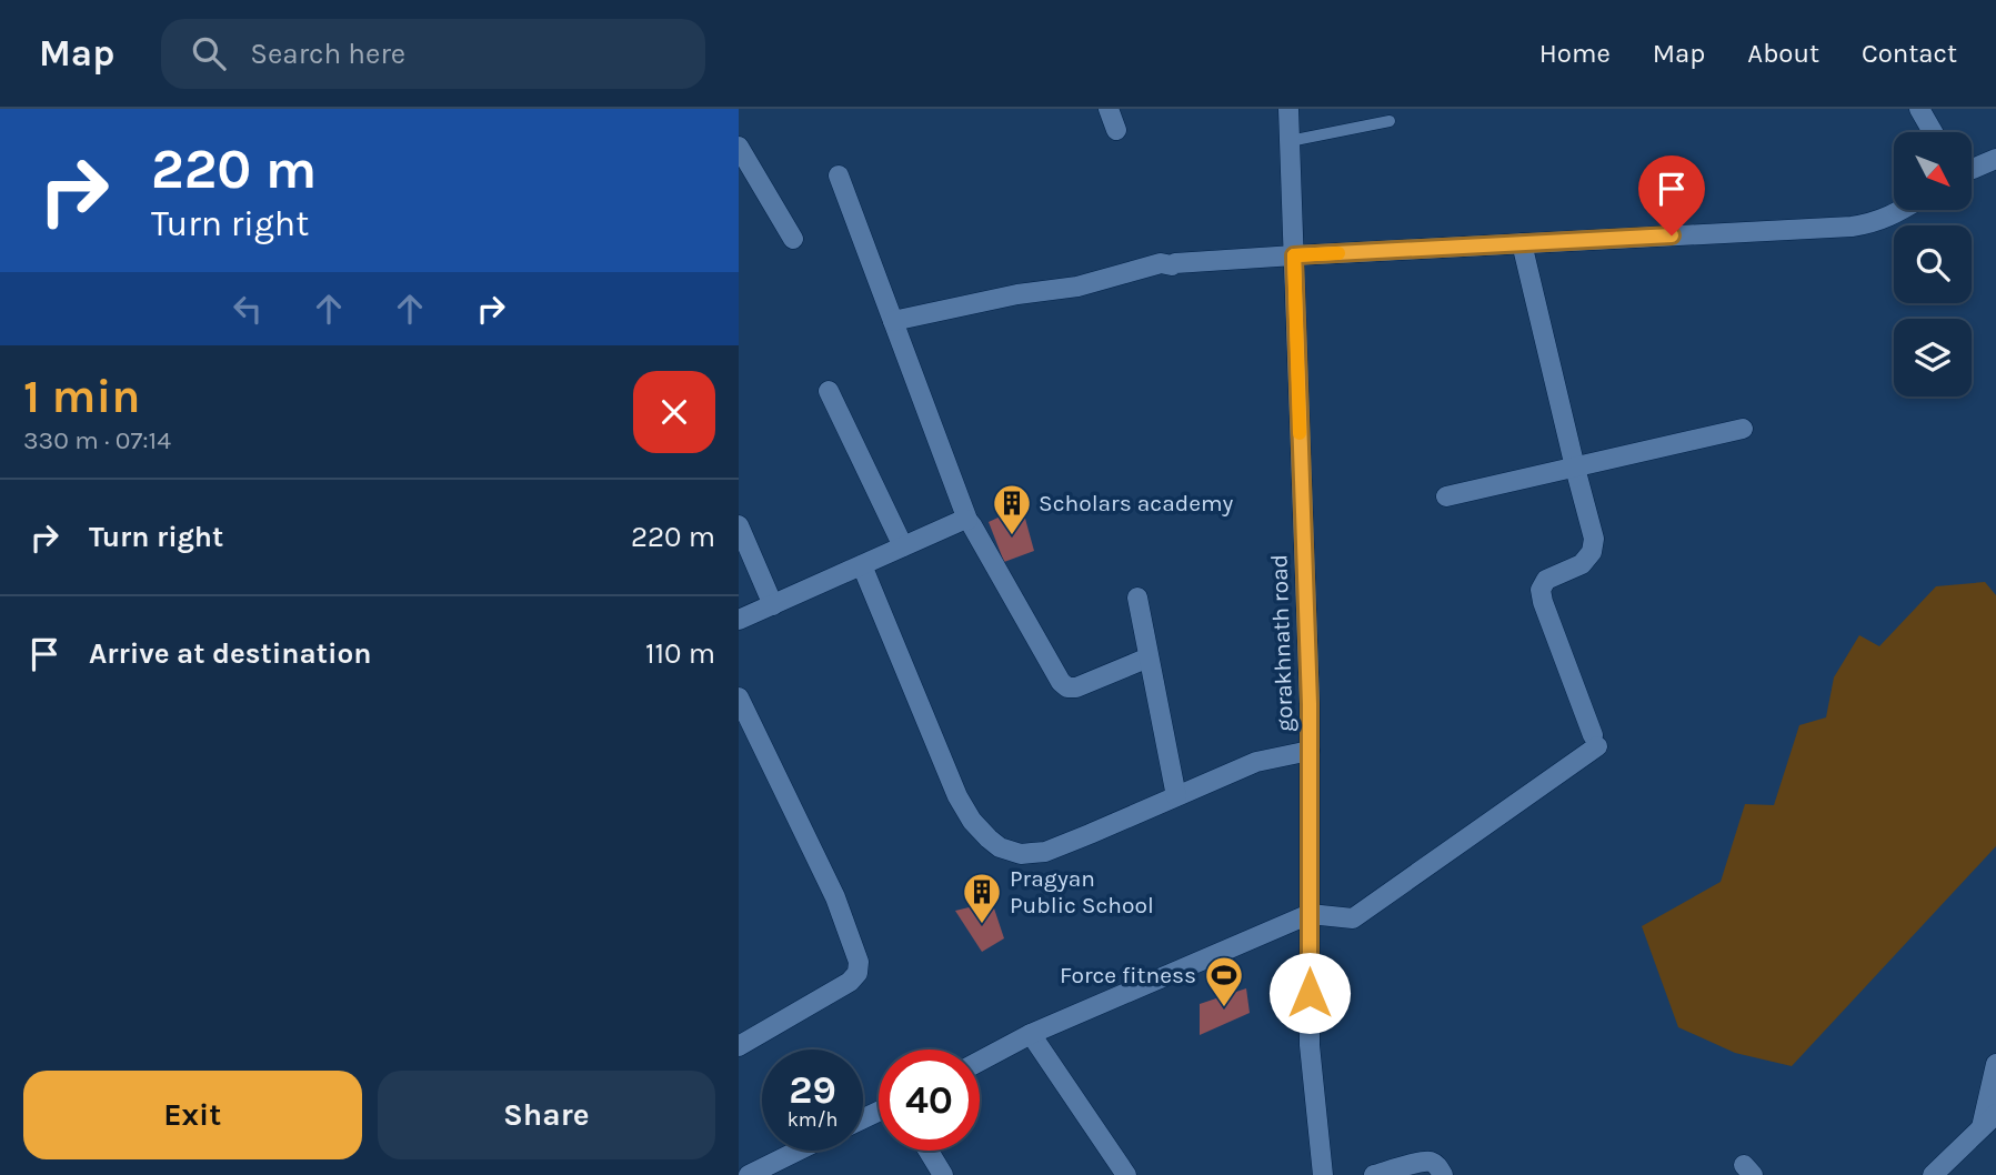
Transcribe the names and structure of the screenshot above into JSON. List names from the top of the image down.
{
  "streets": {
    "street": ["gorakhnath road"]
  },
  "places": {
    "building": ["Scholars academy", "Pragyan Public School"],
    "sports": ["Force fitness"]
  },
  "north": "bottom right",
  "page": {
    "header": "Map",
    "search": "Search here",
    "nav": [
      "Home",
      "Map",
      "About",
      "Contact"
    ],
    "turn": ["220 m", "Turn right"],
    "heading": ["1 min", "330 m · 07:14"],
    "list": [
      {
        "name": "Turn right",
        "value": "220 m"
      },
      {
        "name": "Arrive at destination",
        "value": "110 m"
      }
    ],
    "speed": "29 km/h",
    "limit": "40",
    "buttons": ["Exit", "Share"]
  }
}
